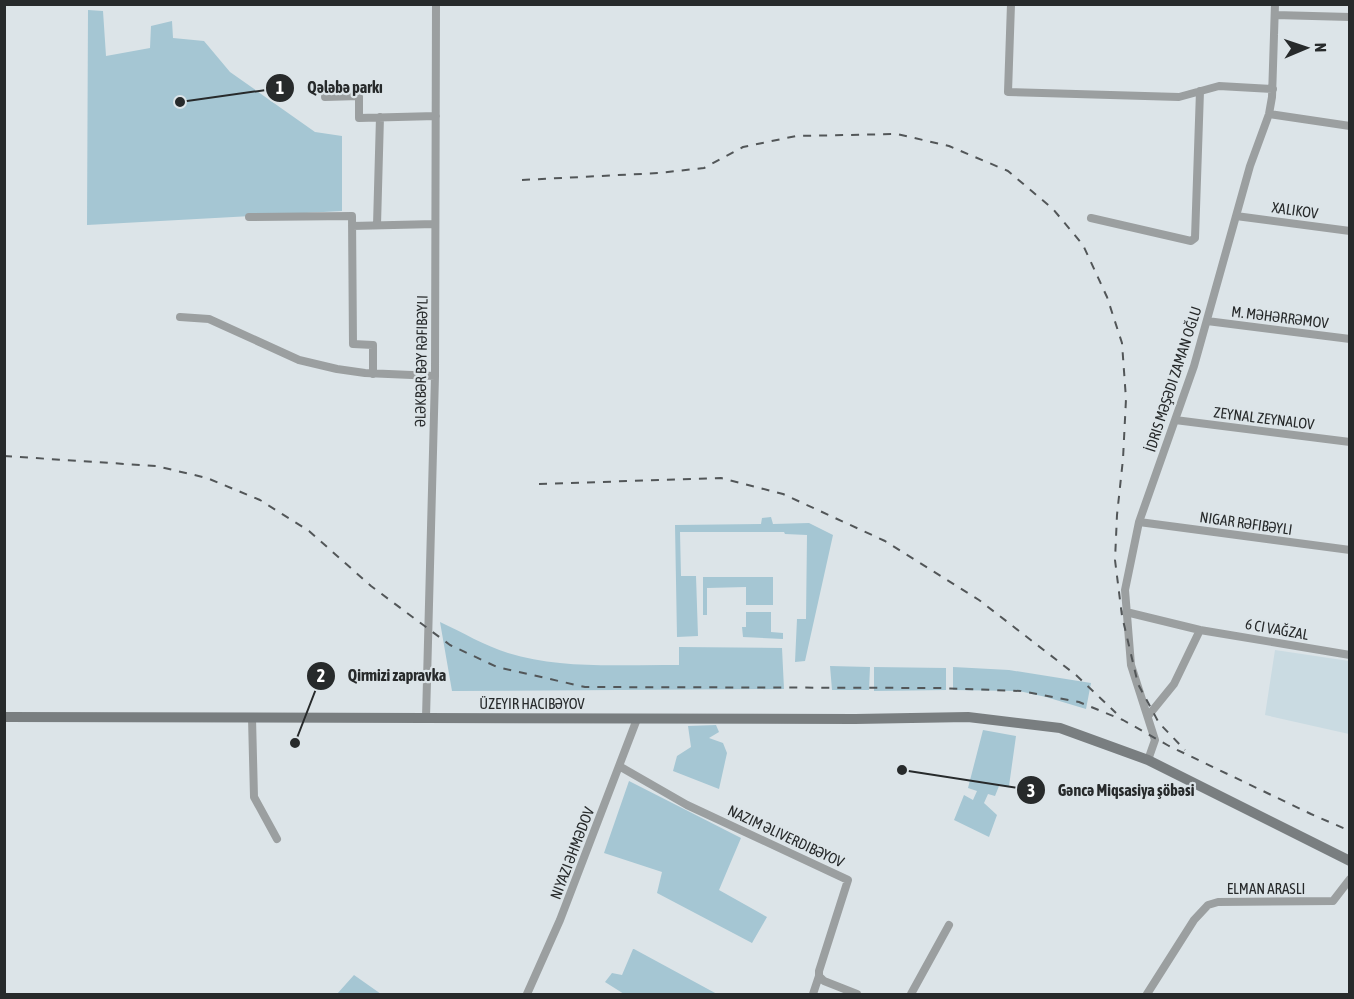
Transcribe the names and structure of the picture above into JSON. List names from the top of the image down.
{
  "streets": {
    "street": [
      "M. MƏHƏRRƏMOV",
      "ƏLƏKBƏR BƏY RƏFIBƏYLI",
      "İDRIS MƏŞƏDI ZAMAN OĞLU",
      "ZEYNAL ZEYNALOV",
      "NIGAR RƏFIBƏYLI",
      "NAZIM ƏLIVERDIBƏYOV",
      "NIYAZI ƏHMƏDOV"
    ]
  },
  "crossings": [
    ["M. MƏHƏRRƏMOV", "İDRIS MƏŞƏDI ZAMAN OĞLU"],
    ["İDRIS MƏŞƏDI ZAMAN OĞLU", "ZEYNAL ZEYNALOV"],
    ["İDRIS MƏŞƏDI ZAMAN OĞLU", "NIGAR RƏFIBƏYLI"],
    ["NAZIM ƏLIVERDIBƏYOV", "NIYAZI ƏHMƏDOV"]
  ],
  "places": ["Qələbə parkı", "Qirmizi zapravka", "Gəncə Miqsasiya şöbəsi"],
  "north": "right"
}
